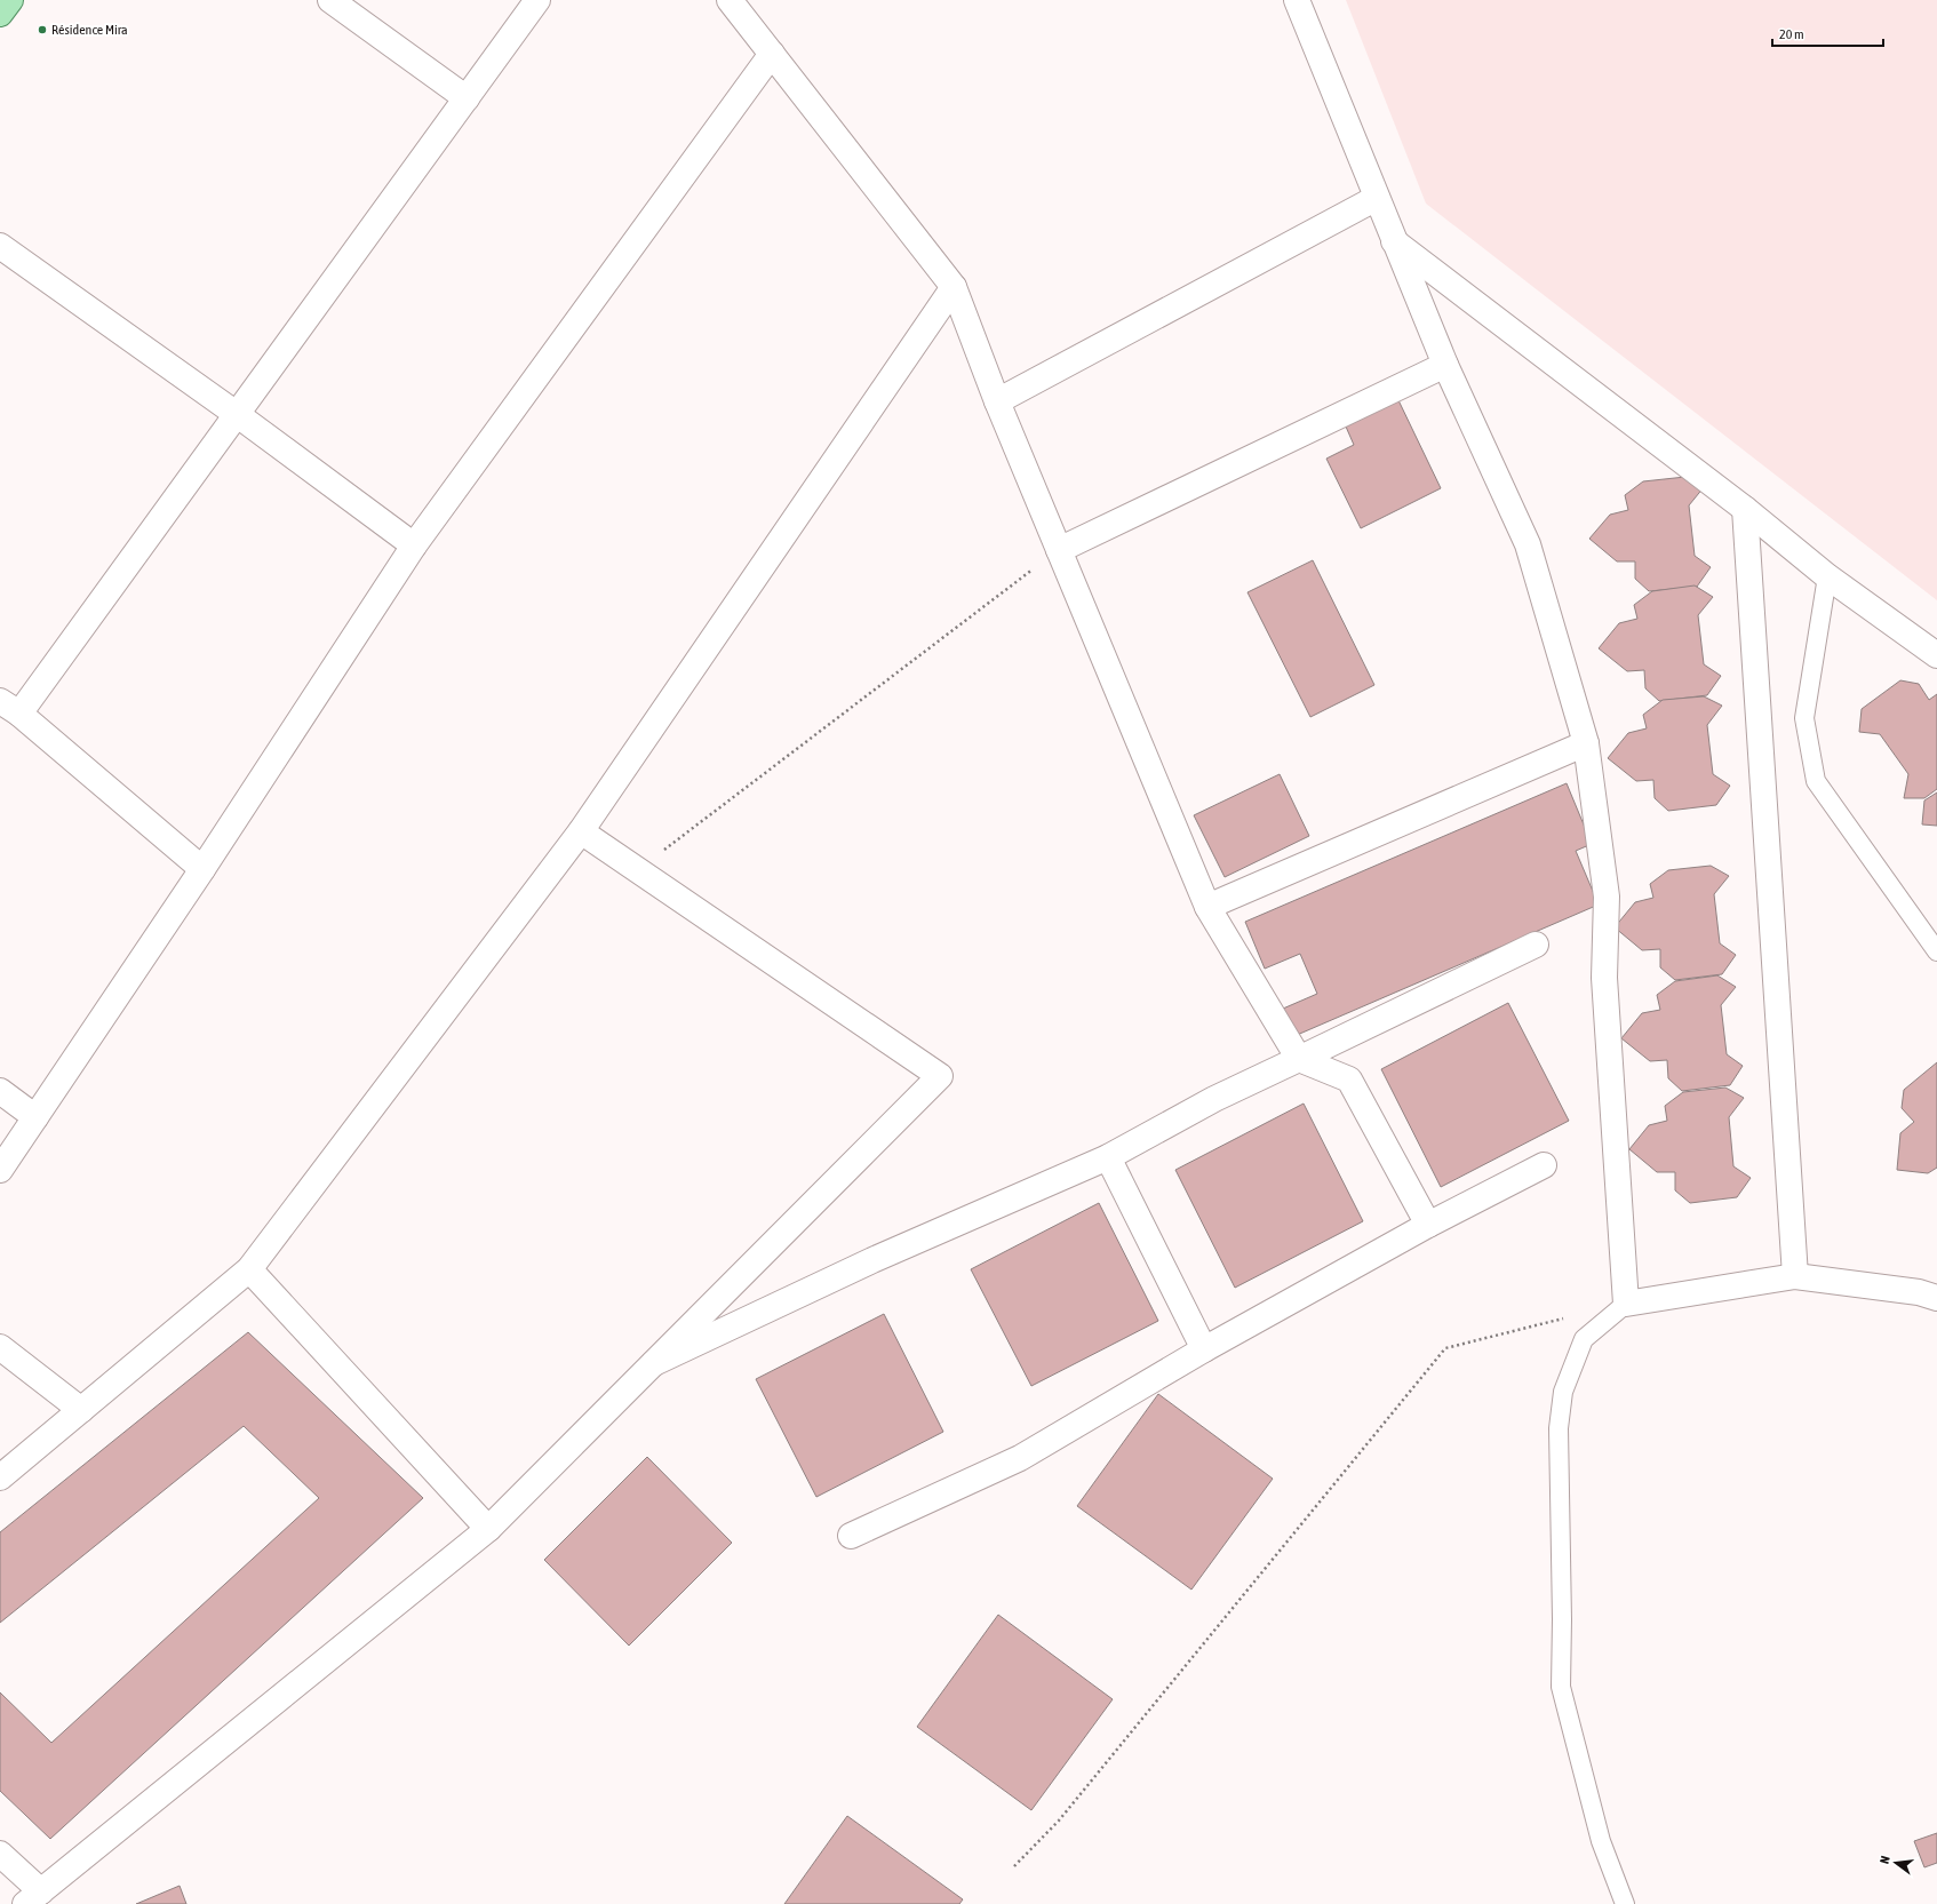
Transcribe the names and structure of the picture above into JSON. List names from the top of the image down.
{
  "places": ["Résidence Mira"],
  "scale_bar": "20 m",
  "north": "left"
}
